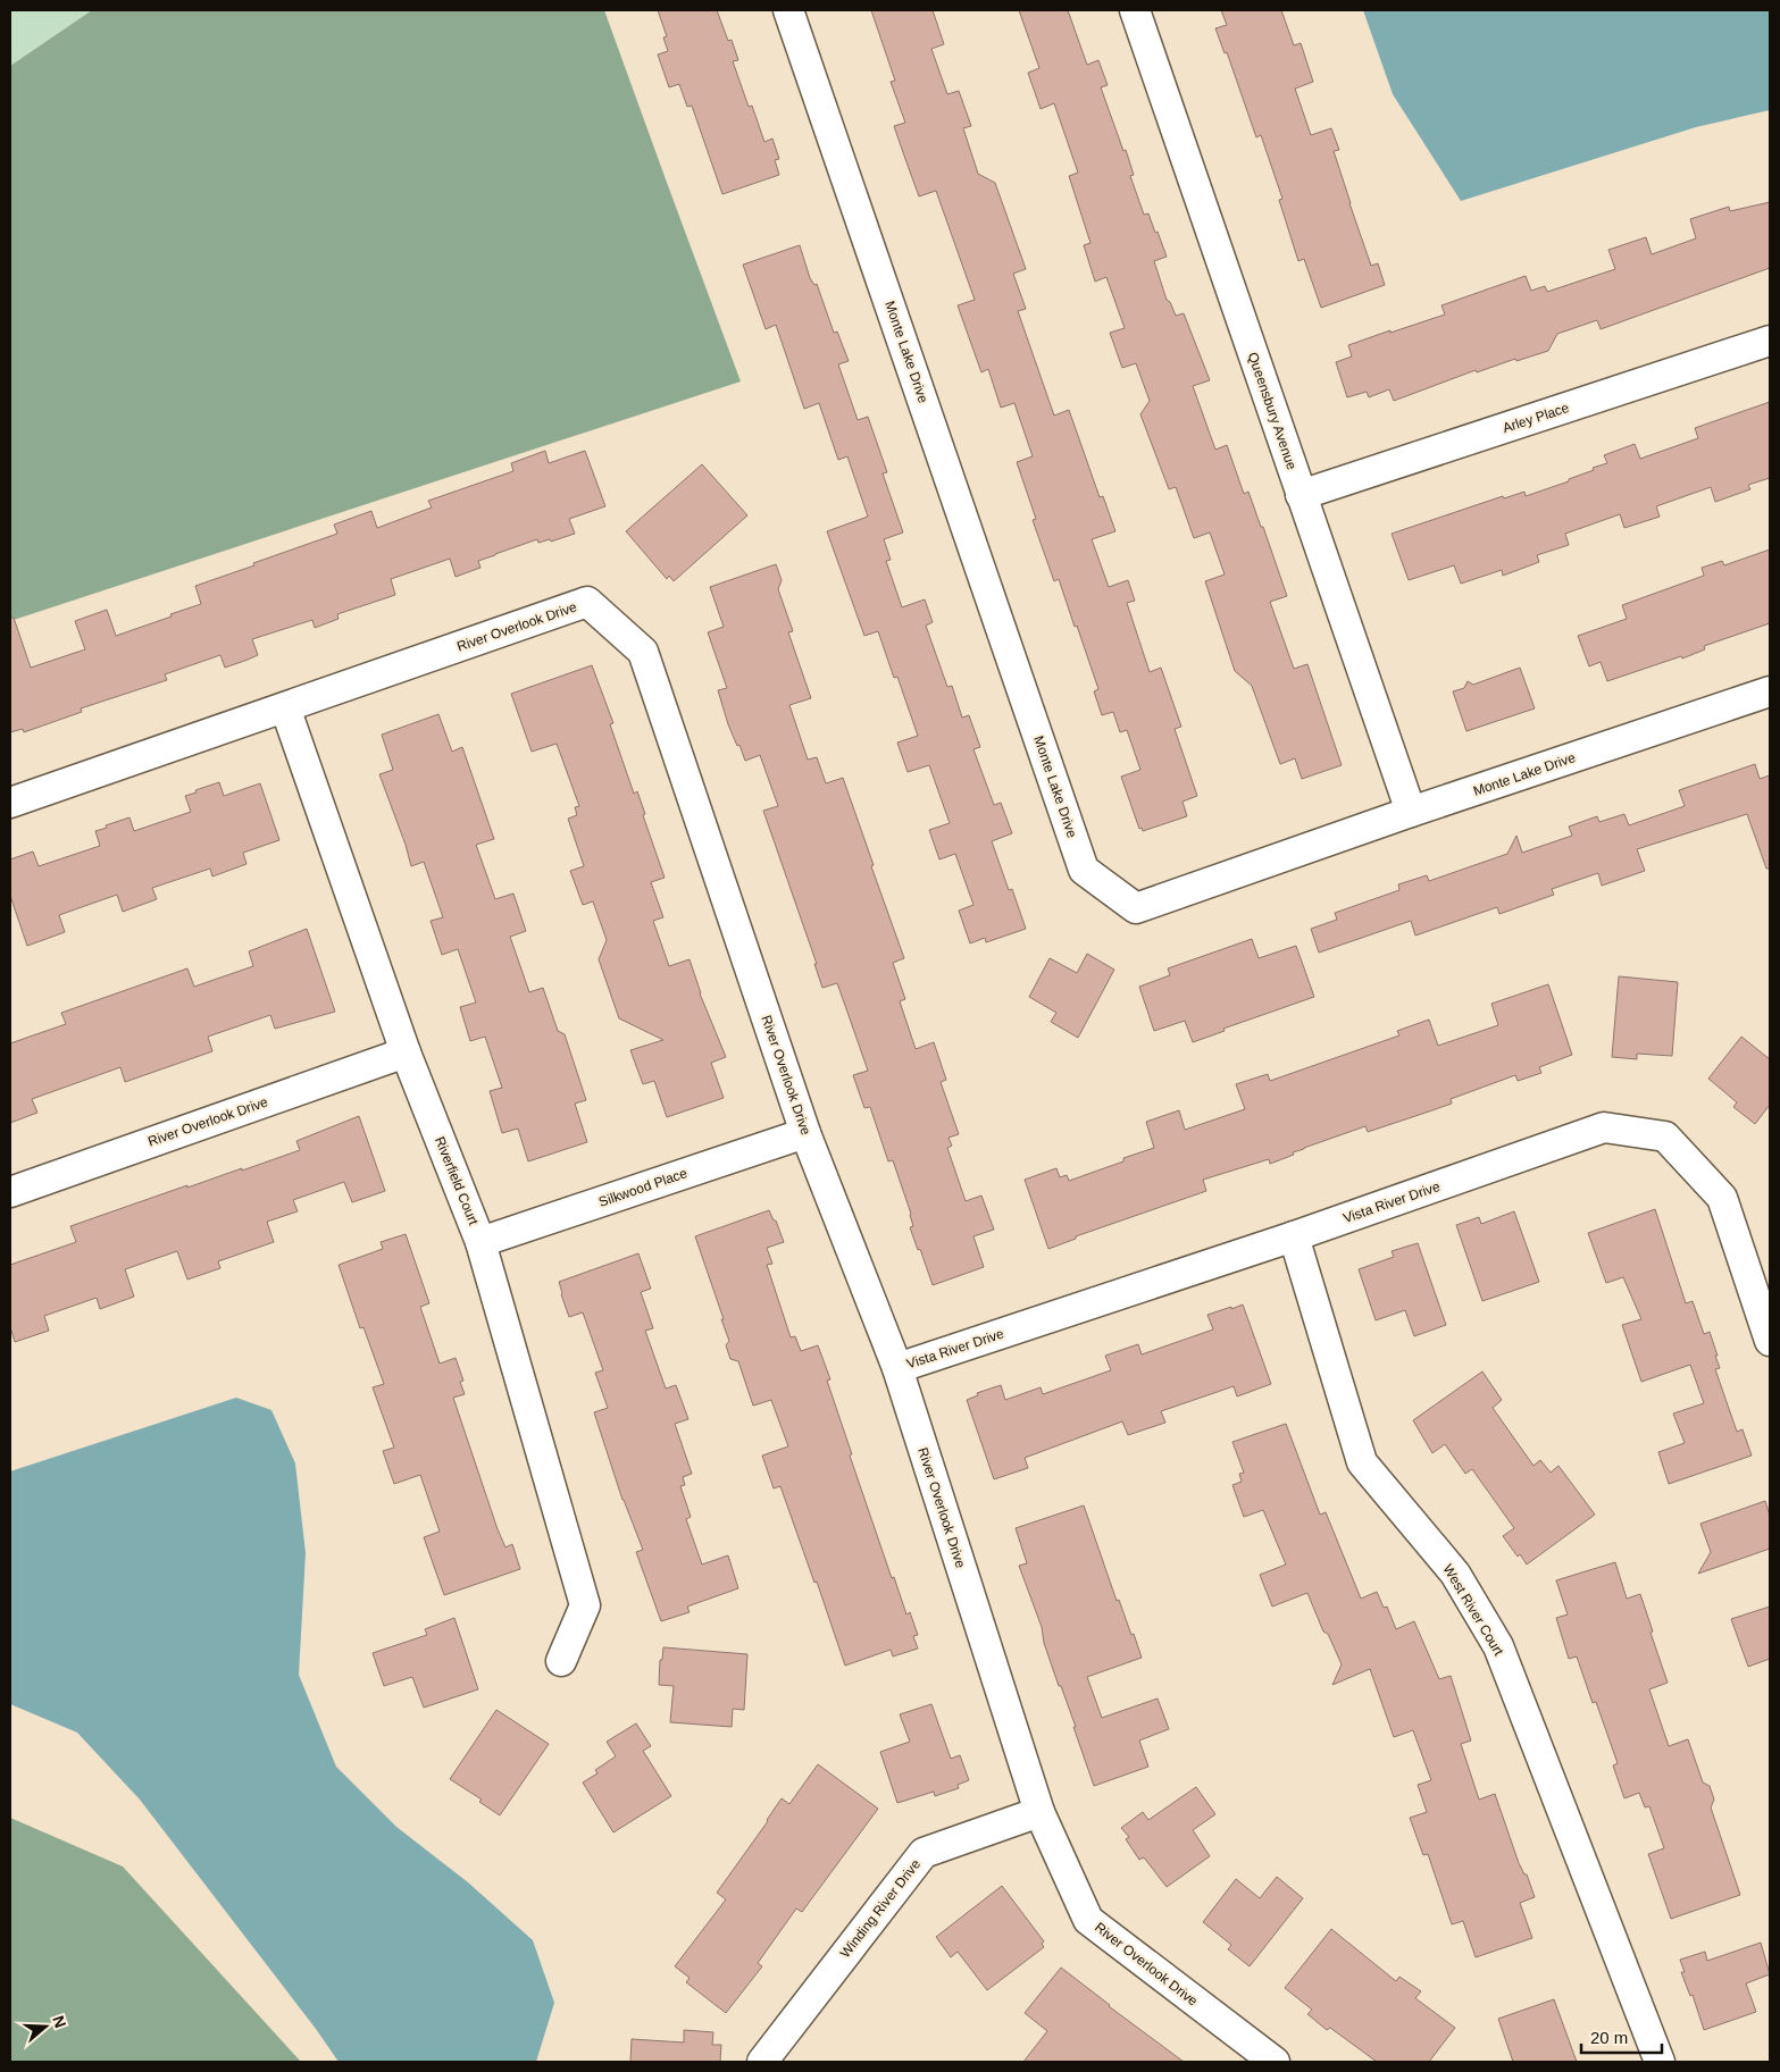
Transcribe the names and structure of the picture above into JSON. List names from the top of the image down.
{
  "streets": {
    "street": [
      "Monte Lake Drive",
      "Queensbury Avenue",
      "Arley Place",
      "River Overlook Drive",
      "Riverfield Court",
      "Silkwood Place",
      "Vista River Drive",
      "West River Court",
      "Winding River Drive"
    ]
  },
  "crossings": [
    ["Monte Lake Drive", "Queensbury Avenue"],
    ["Queensbury Avenue", "Arley Place"],
    ["River Overlook Drive", "Riverfield Court"],
    ["River Overlook Drive", "Silkwood Place"],
    ["River Overlook Drive", "Vista River Drive"],
    ["River Overlook Drive", "Winding River Drive"],
    ["Riverfield Court", "Silkwood Place"],
    ["Vista River Drive", "West River Court"]
  ],
  "scale_bar": "20 m",
  "north": "right"
}
